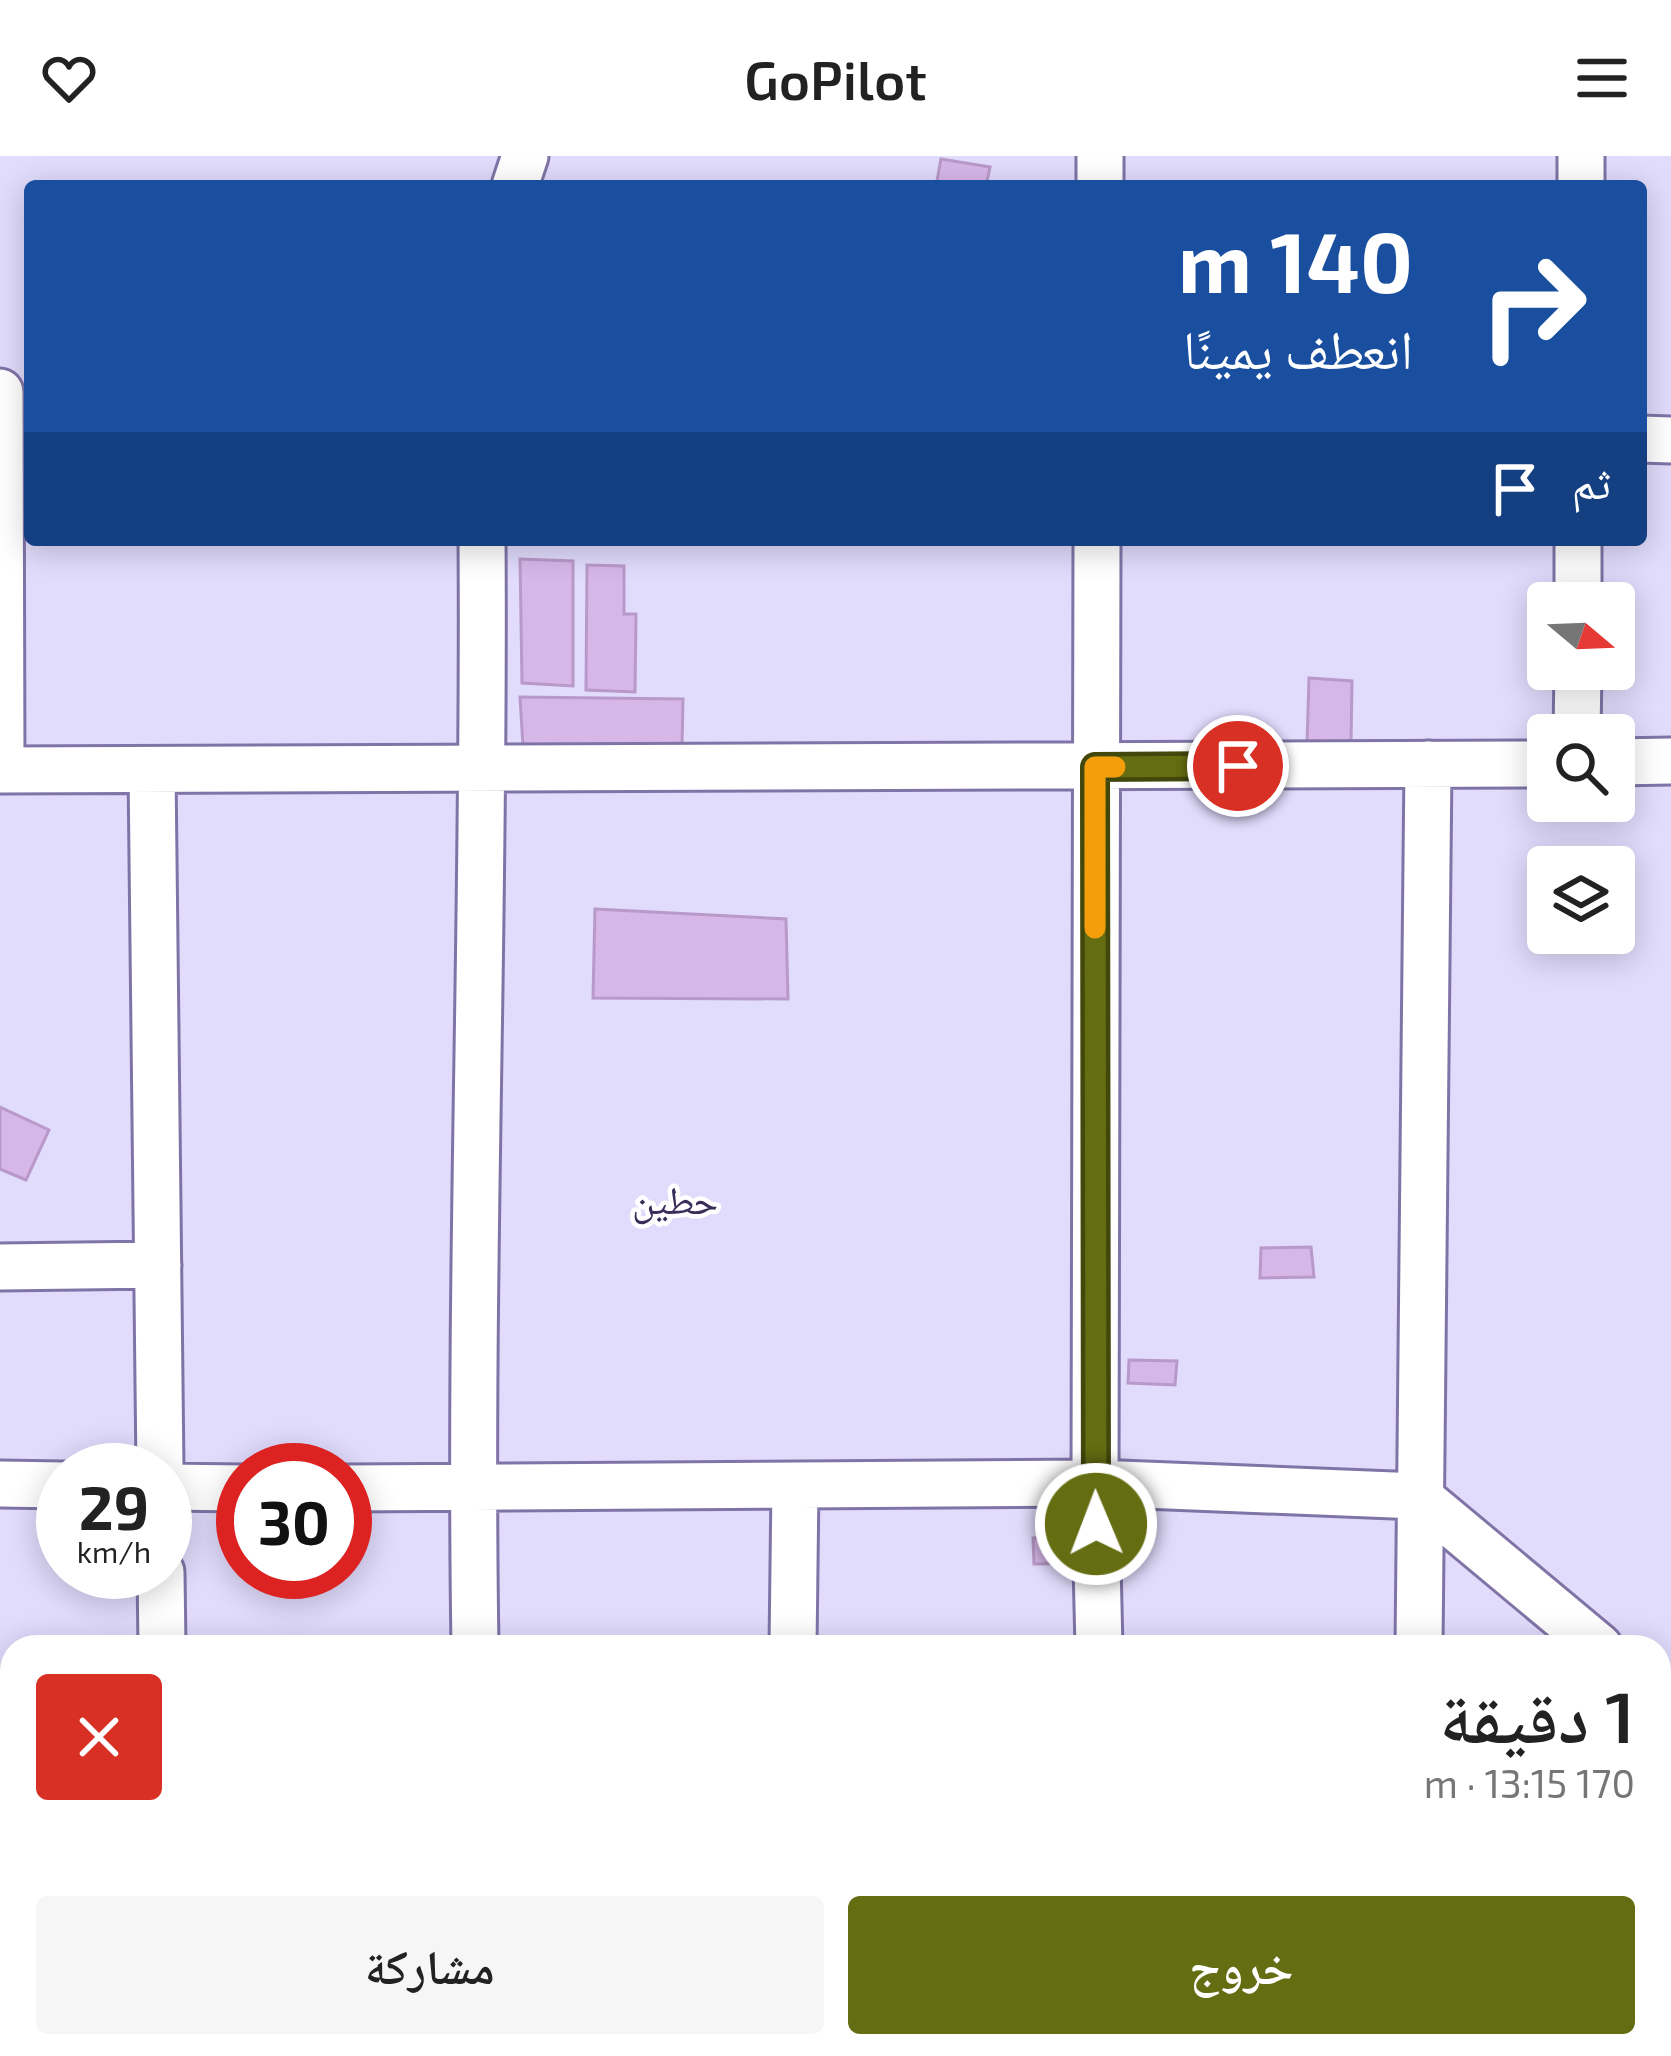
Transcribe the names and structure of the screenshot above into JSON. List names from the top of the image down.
{
  "districts": ["حطين"],
  "north": "right",
  "page": {
    "header": "GoPilot",
    "turn": ["140 m", "انعطف يمينًا"],
    "then": "ثم",
    "speed": "29 km/h",
    "limit": "30",
    "heading": ["1 دقيقة", "170 m · 13:15"],
    "buttons": ["خروج", "مشاركة"]
  }
}
